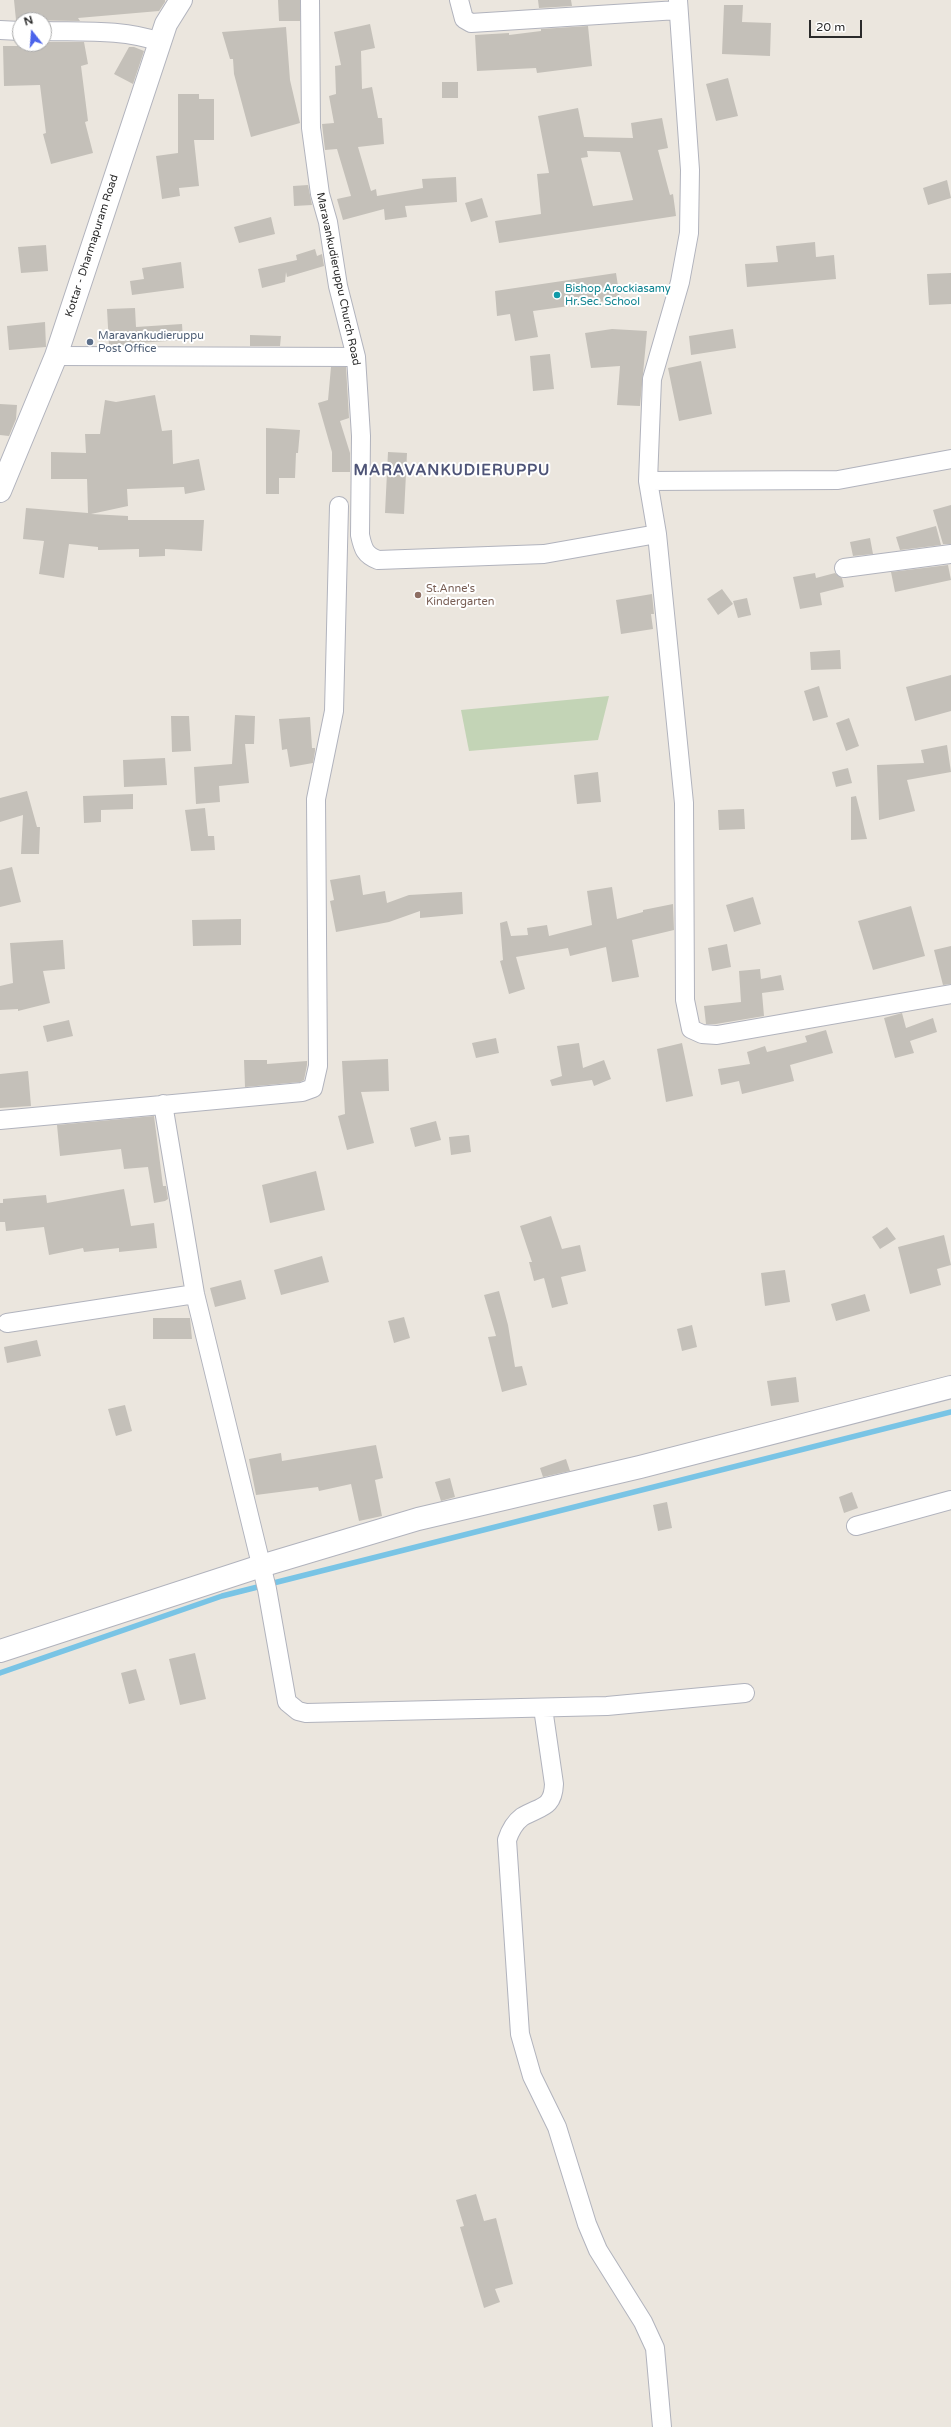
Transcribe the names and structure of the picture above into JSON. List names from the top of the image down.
{
  "streets": {
    "street": ["Kottar - Dharmapuram Road", "Maravankudieruppu Church Road"]
  },
  "districts": ["MARAVANKUDIERUPPU"],
  "places": ["Bishop Arockiasamy Hr.Sec. School", "Maravankudieruppu Post Office", "St.Anne's Kindergarten"],
  "scale_bar": "20 m",
  "north": "top"
}
